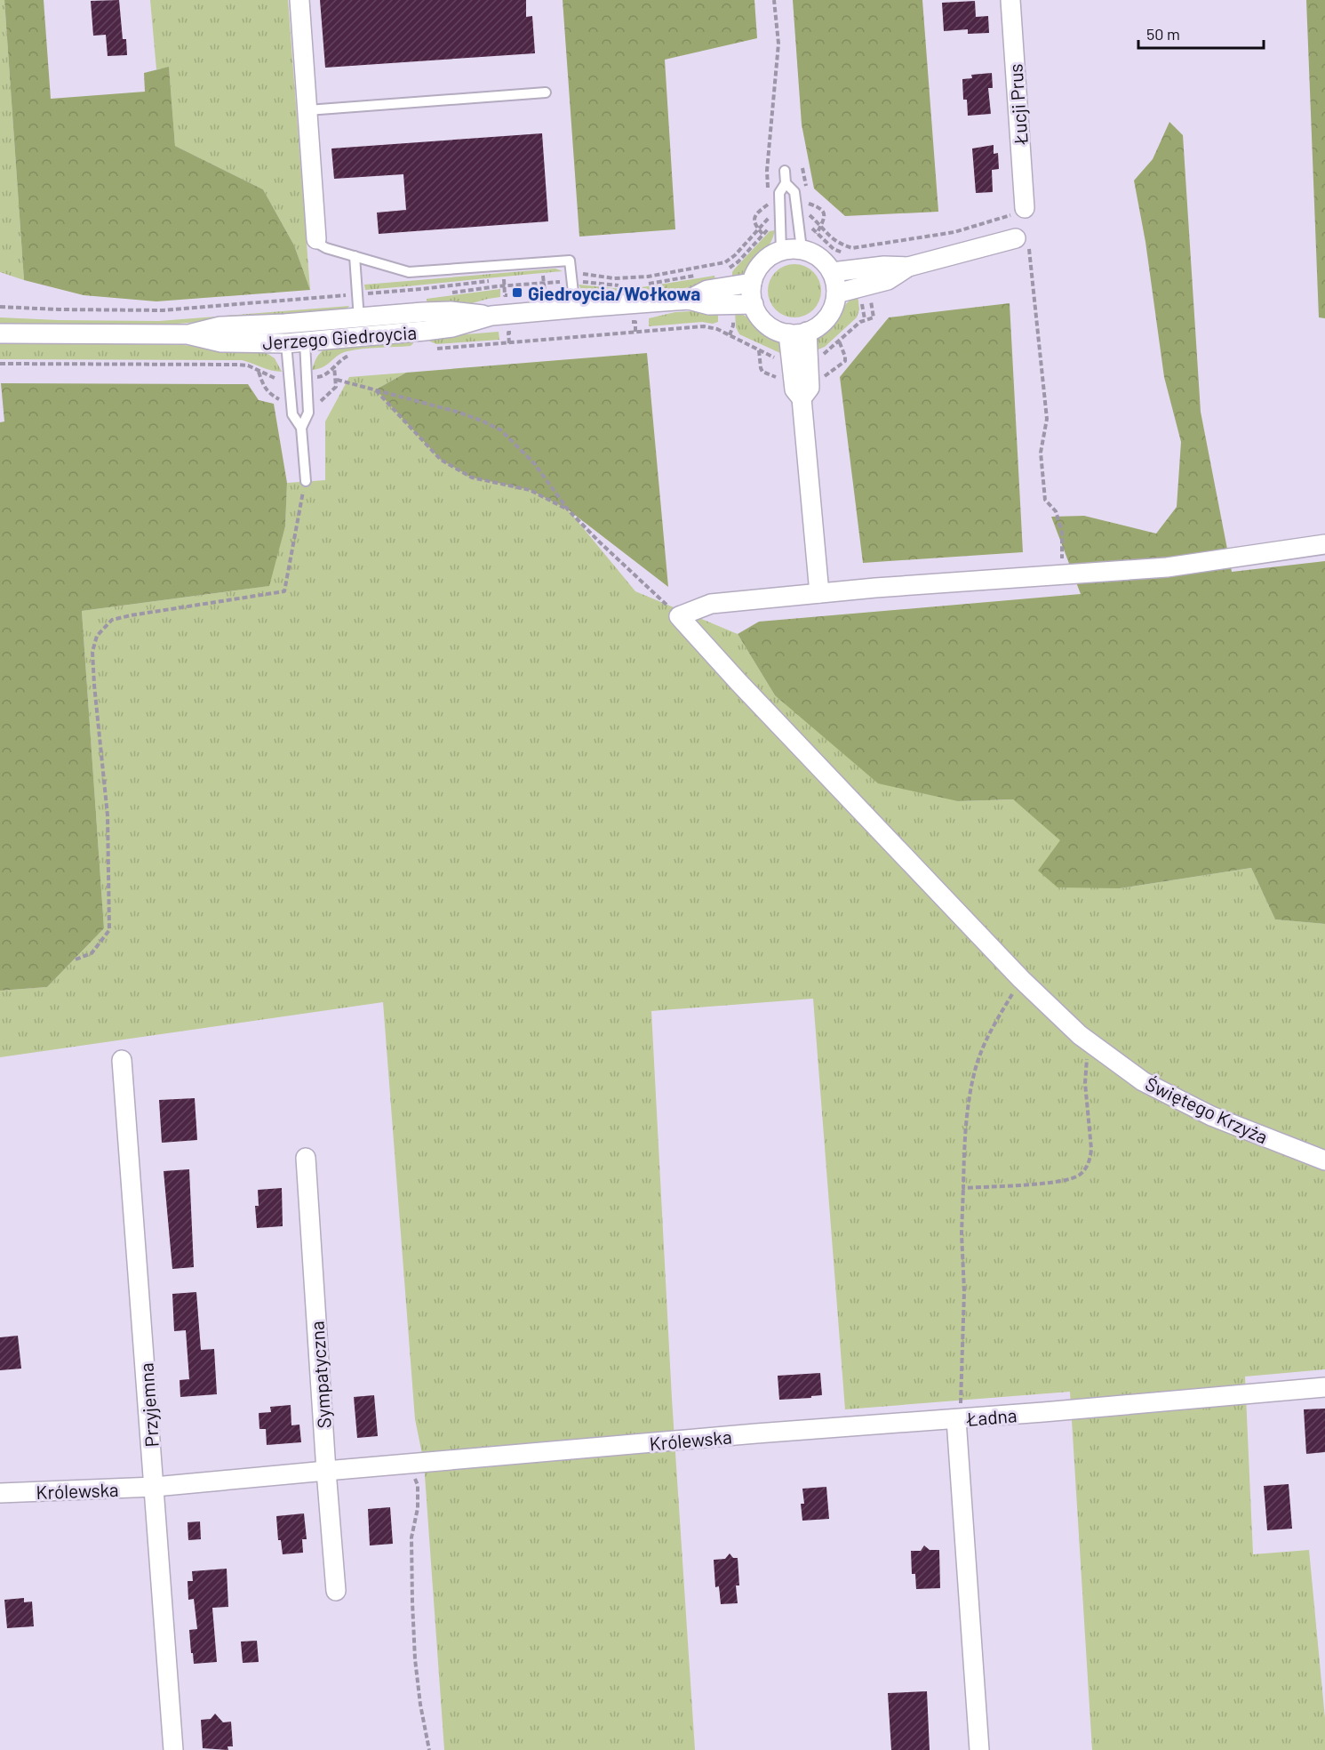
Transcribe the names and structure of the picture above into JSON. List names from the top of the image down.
{
  "streets": {
    "street": [
      "Łucji Prus",
      "Jerzego Giedroycia",
      "Świętego Krzyża",
      "Sympatyczna",
      "Przyjemna",
      "Ładna",
      "Królewska"
    ]
  },
  "crossings": [
    ["Sympatyczna", "Królewska"],
    ["Przyjemna", "Królewska"],
    ["Ładna", "Królewska"]
  ],
  "places": {
    "transit": ["Giedroycia/Wołkowa"]
  },
  "scale_bar": "50 m"
}
